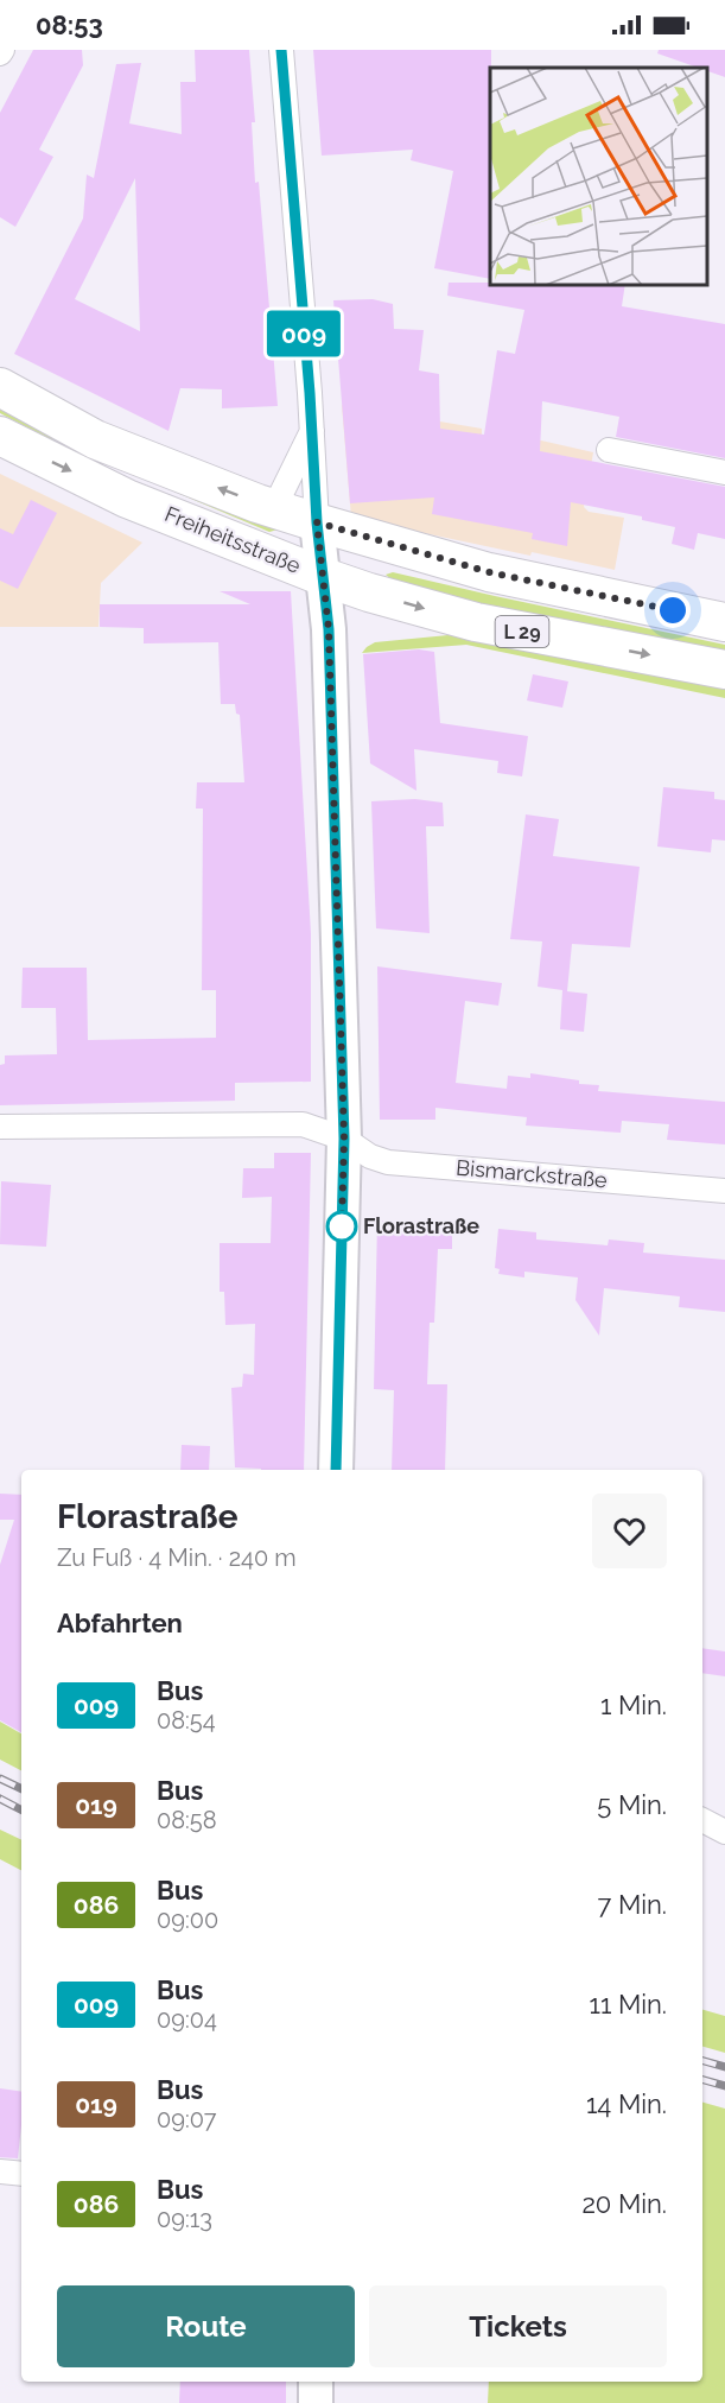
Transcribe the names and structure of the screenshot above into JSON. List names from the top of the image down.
{
  "streets": {
    "main road": ["Freiheitsstraße", "L 29"],
    "street": ["Bismarckstraße"]
  },
  "places": ["Florastraße"],
  "lines": ["bus line 009"],
  "page": {
    "status": "08:53",
    "on_map": "009",
    "heading": [
      ["Florastraße", "Zu Fuß · 4 Min. · 240 m"],
      "Abfahrten"
    ],
    "list": [
      {
        "mark": "009",
        "name": "Bus",
        "note": "08:54",
        "value": "1 Min."
      },
      {
        "mark": "019",
        "name": "Bus",
        "note": "08:58",
        "value": "5 Min."
      },
      {
        "mark": "086",
        "name": "Bus",
        "note": "09:00",
        "value": "7 Min."
      },
      {
        "mark": "009",
        "name": "Bus",
        "note": "09:04",
        "value": "11 Min."
      },
      {
        "mark": "019",
        "name": "Bus",
        "note": "09:07",
        "value": "14 Min."
      },
      {
        "mark": "086",
        "name": "Bus",
        "note": "09:13",
        "value": "20 Min."
      }
    ],
    "buttons": ["Route", "Tickets"]
  }
}
